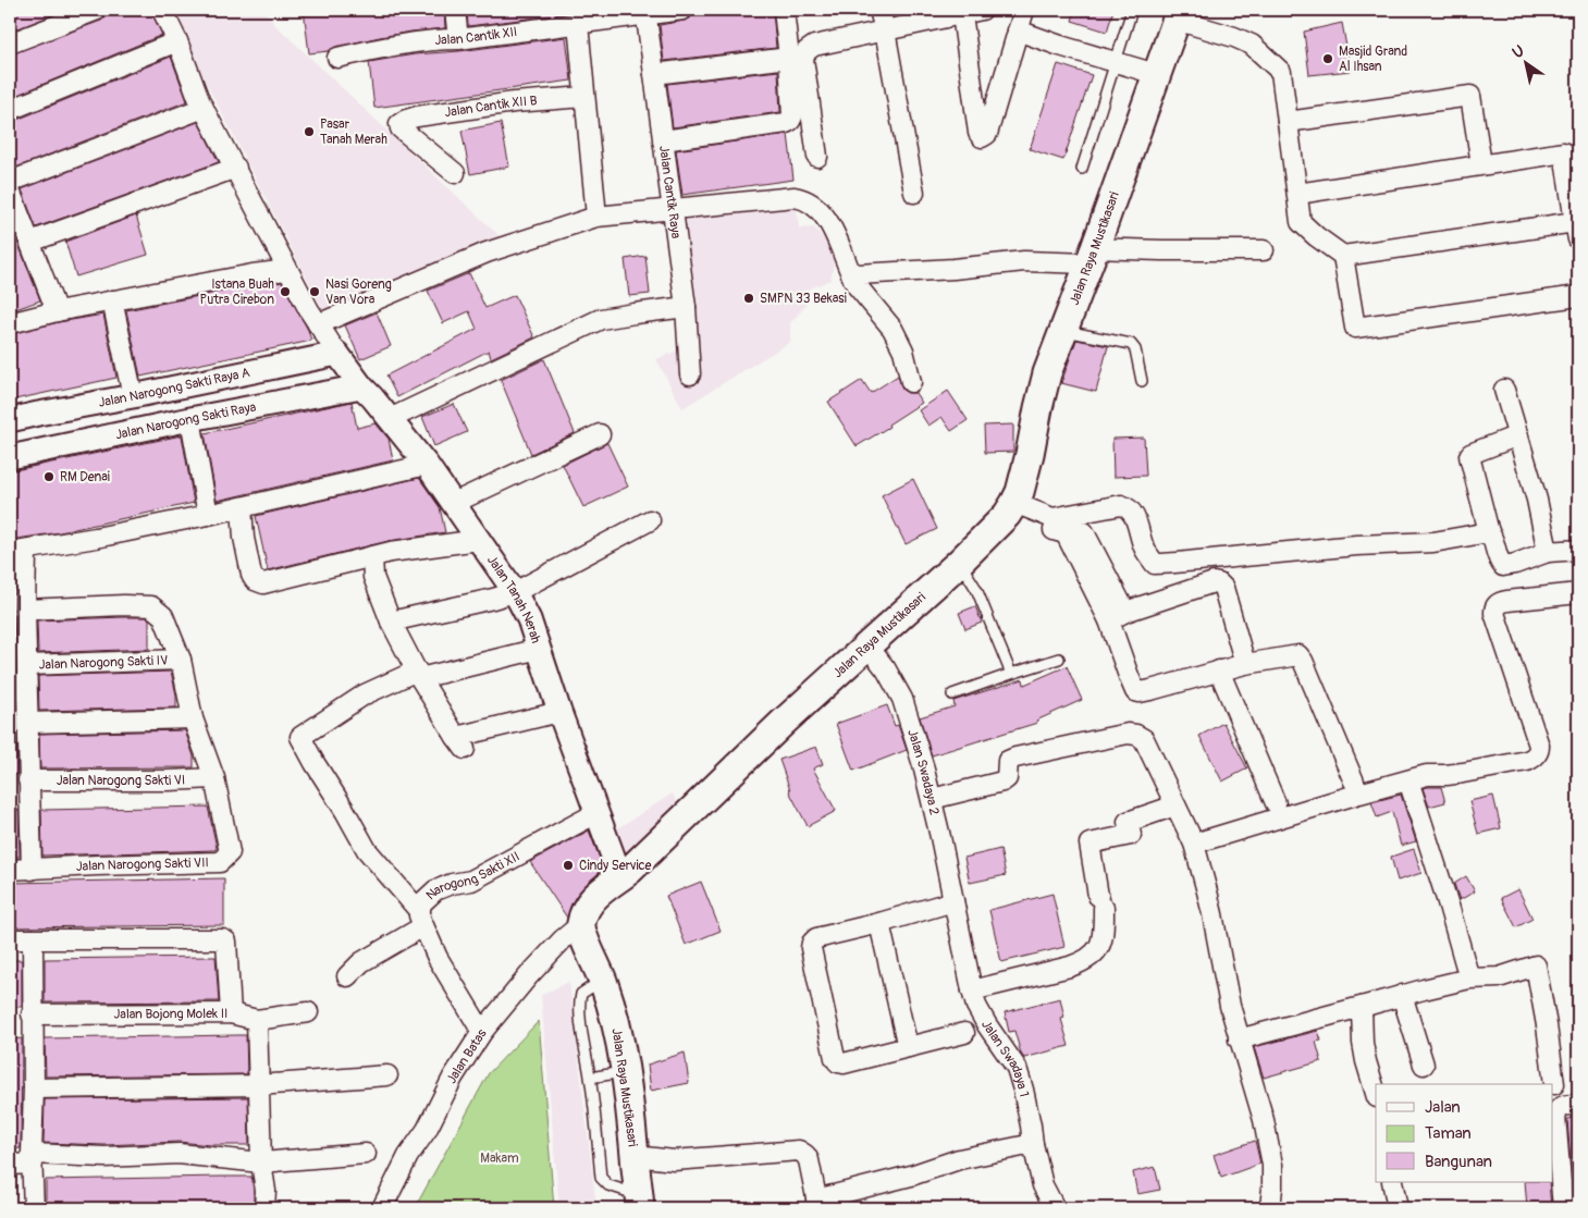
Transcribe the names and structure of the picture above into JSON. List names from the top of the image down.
{
  "streets": {
    "main road": ["Jalan Raya Mustikasari"],
    "street": [
      "Jalan Cantik XII",
      "Jalan Cantik XII B",
      "Jalan Cantik Raya",
      "Jalan Narogong Sakti Raya A",
      "Jalan Narogong Sakti Raya",
      "Jalan Tanah Nerah",
      "Jalan Narogong Sakti IV",
      "Jalan Swadaya 2",
      "Jalan Narogong Sakti VI",
      "Jalan Narogong Sakti VII",
      "Narogong Sakti XII",
      "Jalan Bojong Molek II",
      "Jalan Batas",
      "Jalan Swadaya 1"
    ]
  },
  "crossings": [
    ["Jalan Cantik XII", "Jalan Cantik Raya"],
    ["Jalan Raya Mustikasari", "Jalan Tanah Nerah"],
    ["Jalan Raya Mustikasari", "Jalan Swadaya 2"],
    ["Jalan Raya Mustikasari", "Jalan Batas"],
    ["Jalan Narogong Sakti Raya A", "Jalan Tanah Nerah"],
    ["Jalan Narogong Sakti Raya", "Jalan Tanah Nerah"],
    ["Jalan Tanah Nerah", "Narogong Sakti XII"],
    ["Jalan Narogong Sakti IV", "Jalan Narogong Sakti VII"],
    ["Jalan Swadaya 2", "Jalan Swadaya 1"],
    ["Jalan Narogong Sakti VI", "Jalan Narogong Sakti VII"]
  ],
  "parks": ["Makam"],
  "places": [
    "Masjid Grand Al Ihsan",
    "Pasar Tanah Merah",
    "Istana Buah Putra Cirebon",
    "Nasi Goreng Van Vora",
    "SMPN 33 Bekasi",
    "RM Denai",
    "Cindy Service"
  ],
  "legend": ["Jalan", "Taman", "Bangunan"],
  "north": "top left"
}
